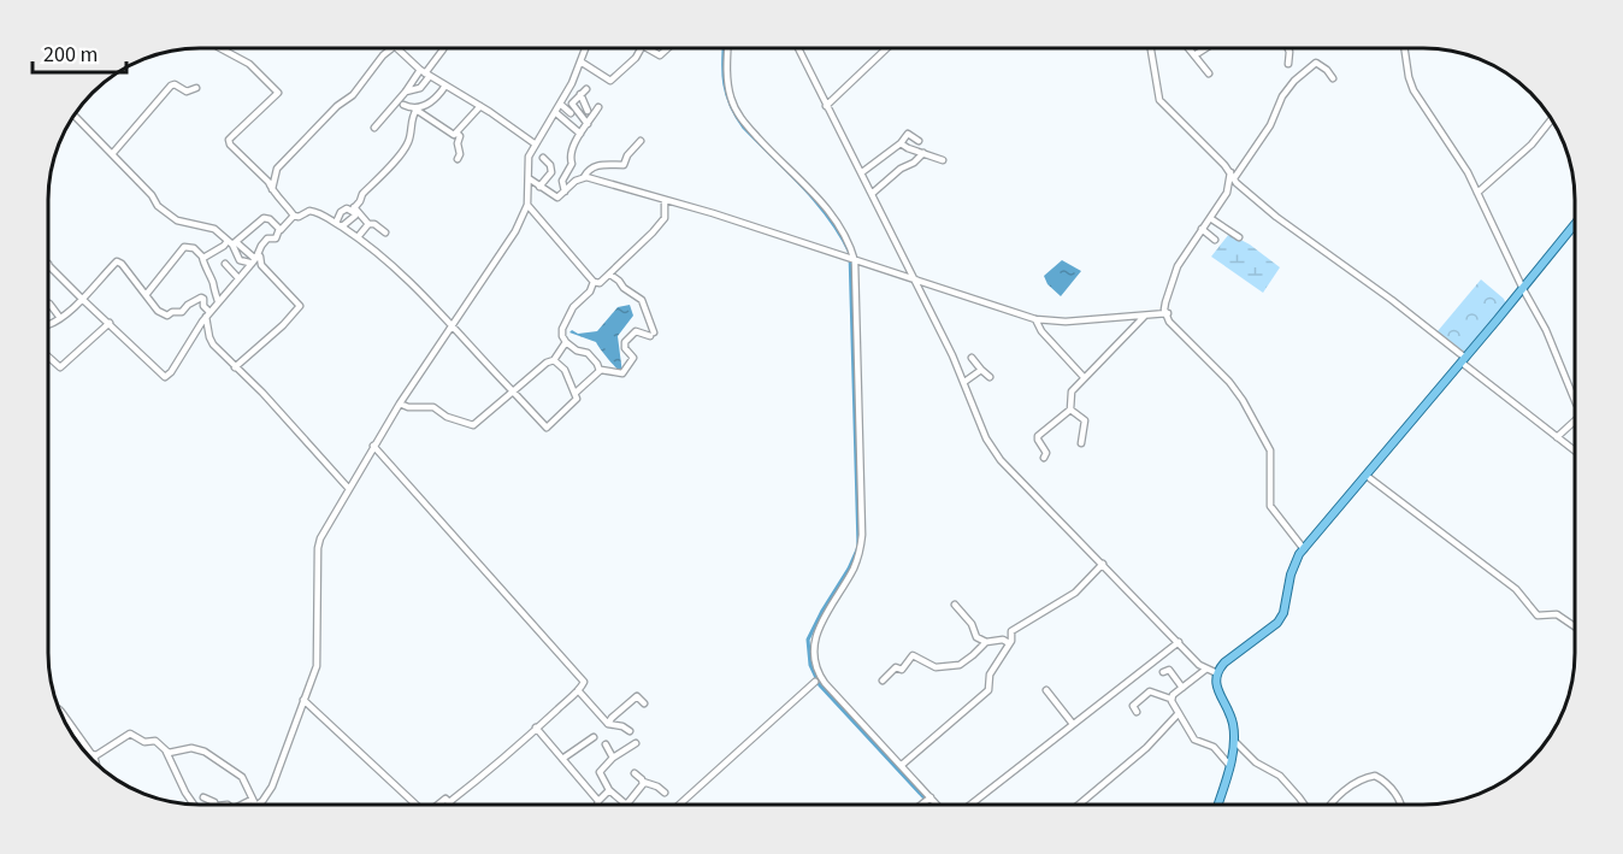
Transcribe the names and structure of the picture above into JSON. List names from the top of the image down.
{
  "scale_bar": "200 m"
}
